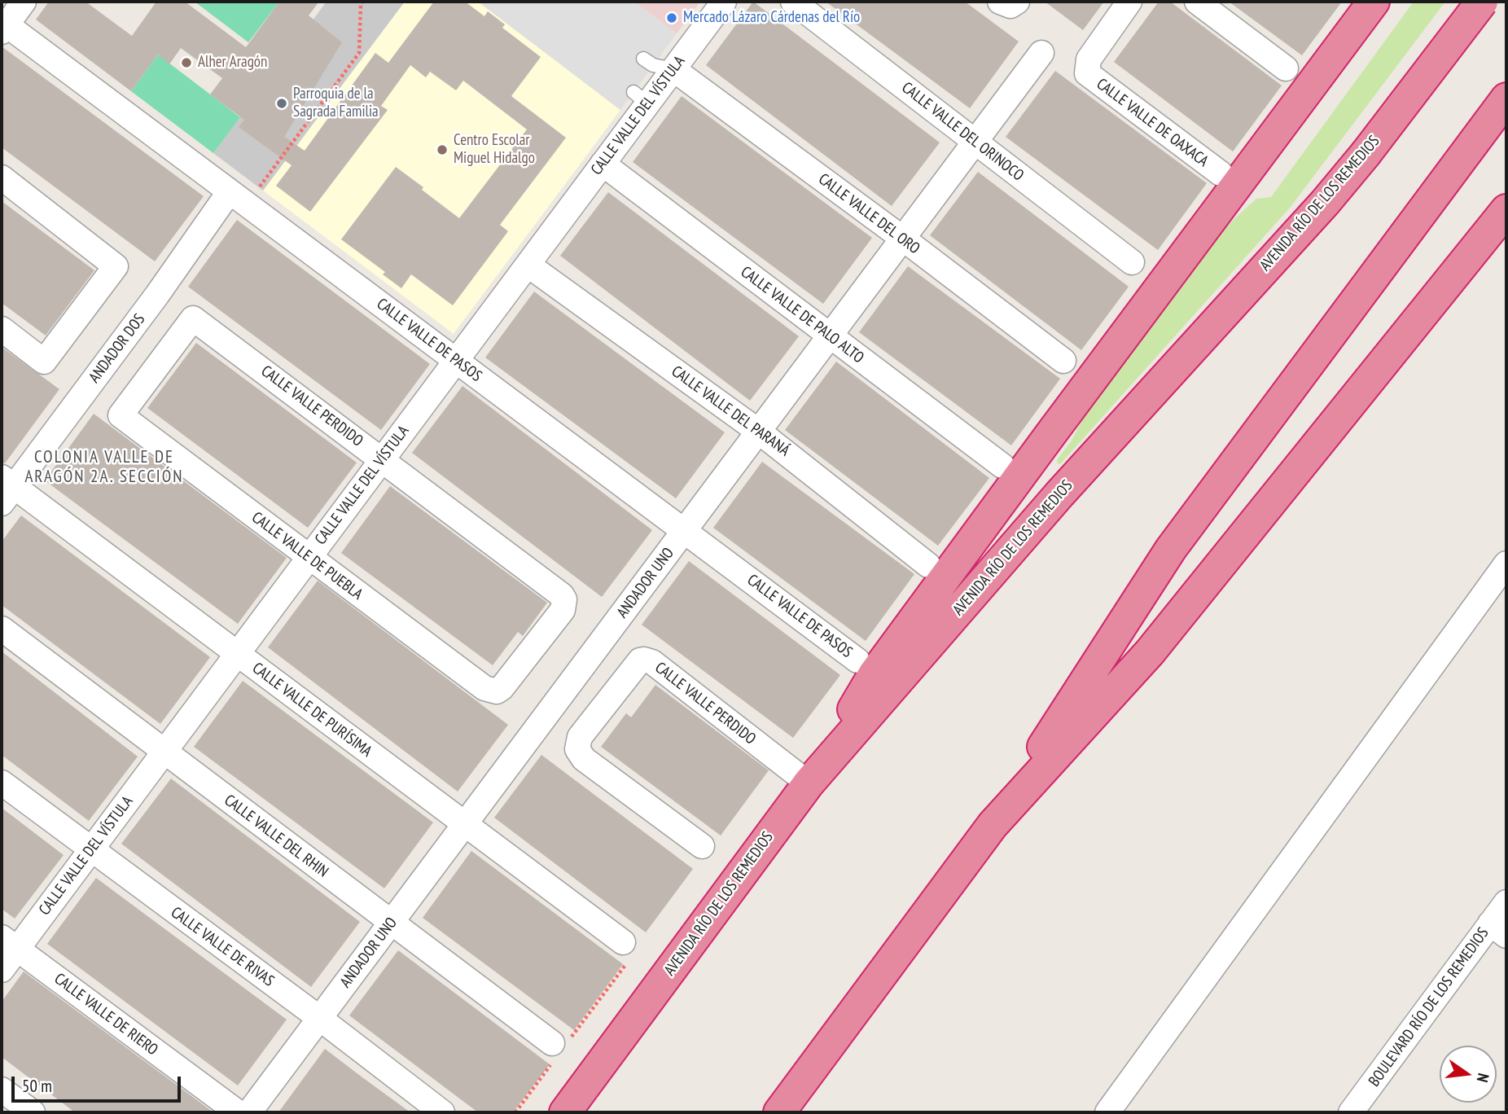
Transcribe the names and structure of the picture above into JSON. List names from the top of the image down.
{
  "streets": {
    "highway": ["AVENIDA RÍO DE LOS REMEDIOS"],
    "street": [
      "CALLE VALLE DEL VÍSTULA",
      "CALLE VALLE DE OAXACA",
      "CALLE VALLE DEL ORINOCO",
      "CALLE VALLE DEL ORO",
      "CALLE VALLE DE PALO ALTO",
      "CALLE VALLE DE PASOS",
      "ANDADOR DOS",
      "CALLE VALLE PERDIDO",
      "CALLE VALLE DEL PARANÁ",
      "CALLE VALLE DE PUEBLA",
      "ANDADOR UNO",
      "CALLE VALLE DE PURÍSIMA",
      "CALLE VALLE DEL RHIN",
      "CALLE VALLE DE RIVAS",
      "BOULEVARD RÍO DE LOS REMEDIOS",
      "CALLE VALLE DE RIERO"
    ]
  },
  "crossings": [
    ["CALLE VALLE DEL VÍSTULA", "CALLE VALLE DEL ORO"],
    ["CALLE VALLE DEL VÍSTULA", "CALLE VALLE DE PALO ALTO"],
    ["CALLE VALLE DEL VÍSTULA", "CALLE VALLE DE PASOS"],
    ["CALLE VALLE DEL VÍSTULA", "CALLE VALLE PERDIDO"],
    ["CALLE VALLE DEL VÍSTULA", "CALLE VALLE DEL PARANÁ"],
    ["CALLE VALLE DEL VÍSTULA", "CALLE VALLE DE PUEBLA"],
    ["CALLE VALLE DEL VÍSTULA", "CALLE VALLE DE PURÍSIMA"],
    ["CALLE VALLE DEL VÍSTULA", "CALLE VALLE DEL RHIN"],
    ["CALLE VALLE DEL VÍSTULA", "CALLE VALLE DE RIVAS"],
    ["CALLE VALLE DEL VÍSTULA", "CALLE VALLE DE RIERO"],
    ["CALLE VALLE DEL ORINOCO", "ANDADOR UNO"],
    ["AVENIDA RÍO DE LOS REMEDIOS", "CALLE VALLE PERDIDO"],
    ["CALLE VALLE DEL ORO", "ANDADOR UNO"],
    ["CALLE VALLE DE PALO ALTO", "ANDADOR UNO"],
    ["CALLE VALLE DE PASOS", "ANDADOR DOS"],
    ["CALLE VALLE DE PASOS", "ANDADOR UNO"],
    ["ANDADOR DOS", "CALLE VALLE DE PURÍSIMA"],
    ["CALLE VALLE PERDIDO", "CALLE VALLE DE PUEBLA"],
    ["CALLE VALLE DEL PARANÁ", "ANDADOR UNO"],
    ["ANDADOR UNO", "CALLE VALLE DE PURÍSIMA"],
    ["ANDADOR UNO", "CALLE VALLE DEL RHIN"],
    ["ANDADOR UNO", "CALLE VALLE DE RIVAS"]
  ],
  "districts": ["COLONIA VALLE DE ARAGÓN 2A. SECCIÓN"],
  "places": [
    "Mercado Lázaro Cárdenas del Río",
    "Alher Aragón",
    "Parroquia de la Sagrada Familia",
    "Centro Escolar Miguel Hidalgo"
  ],
  "scale_bar": "50 m",
  "north": "right"
}
